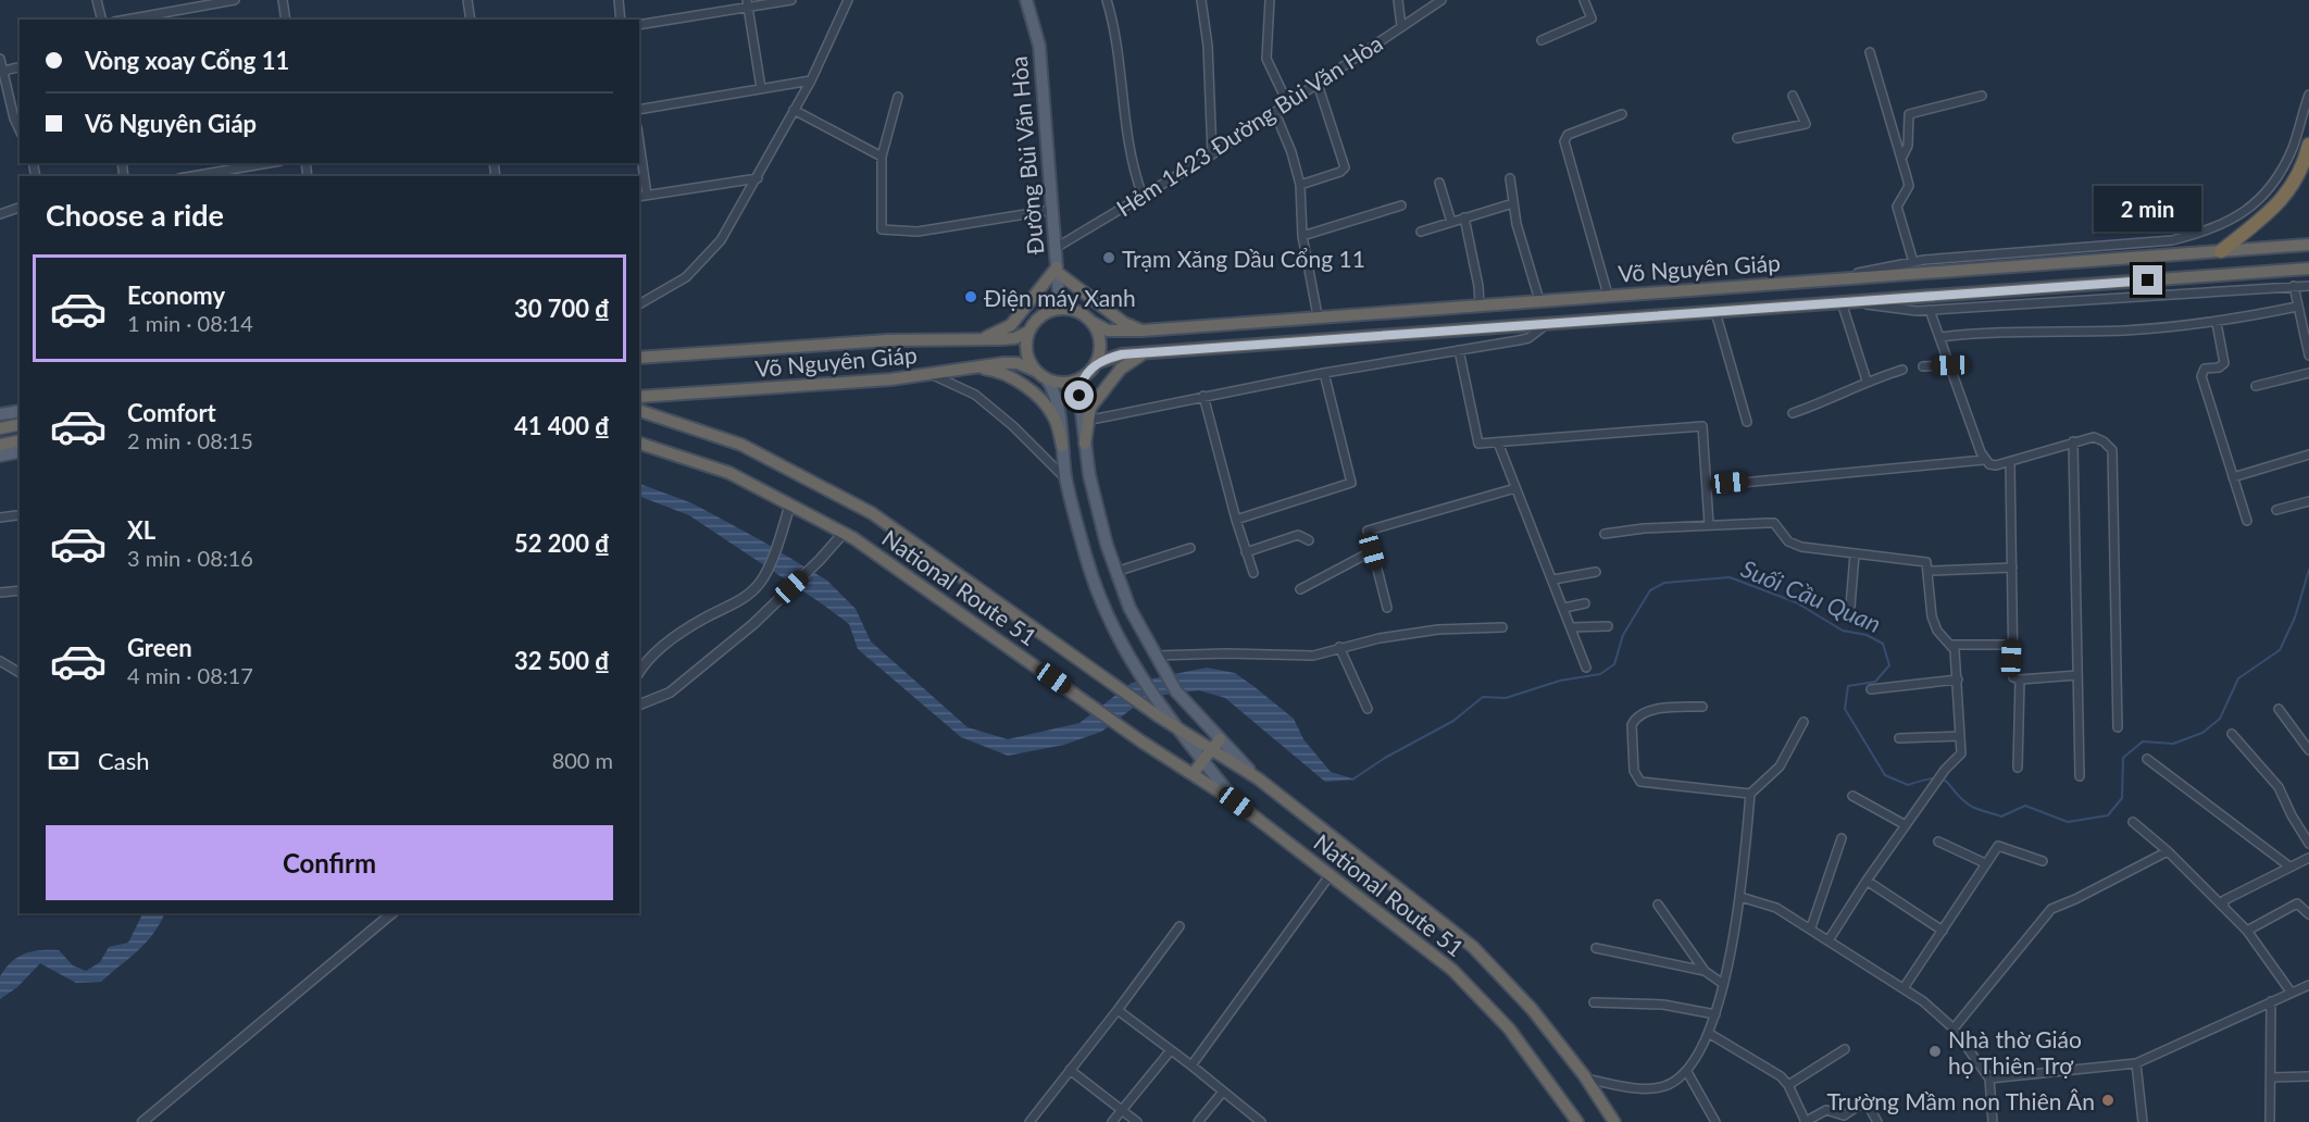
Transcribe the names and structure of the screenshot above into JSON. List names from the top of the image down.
{
  "streets": {
    "highway": ["Võ Nguyên Giáp", "National Route 51"],
    "main road": ["Đường Bùi Văn Hòa"],
    "street": ["Hẻm 1423 Đường Bùi Văn Hòa"]
  },
  "crossings": [
    ["Hẻm 1423 Đường Bùi Văn Hòa", "Đường Bùi Văn Hòa"],
    ["Đường Bùi Văn Hòa", "Võ Nguyên Giáp"]
  ],
  "water": ["Suối Cầu Quan"],
  "places": [
    "Trạm Xăng Dầu Cổng 11",
    "Điện máy Xanh",
    "Nhà thờ Giáo họ Thiên Trợ",
    "Trường Mầm non Thiên Ân"
  ],
  "page": {
    "banner": ["Vòng xoay Cổng 11", "Võ Nguyên Giáp"],
    "heading": "Choose a ride",
    "bubble": "2 min",
    "list": [
      {
        "name": "Economy",
        "note": "1 min · 08:14",
        "value": "30 700 ₫"
      },
      {
        "name": "Comfort",
        "note": "2 min · 08:15",
        "value": "41 400 ₫"
      },
      {
        "name": "XL",
        "note": "3 min · 08:16",
        "value": "52 200 ₫"
      },
      {
        "name": "Green",
        "note": "4 min · 08:17",
        "value": "32 500 ₫"
      }
    ],
    "pay": ["Cash", "800 m"],
    "buttons": "Confirm"
  }
}
